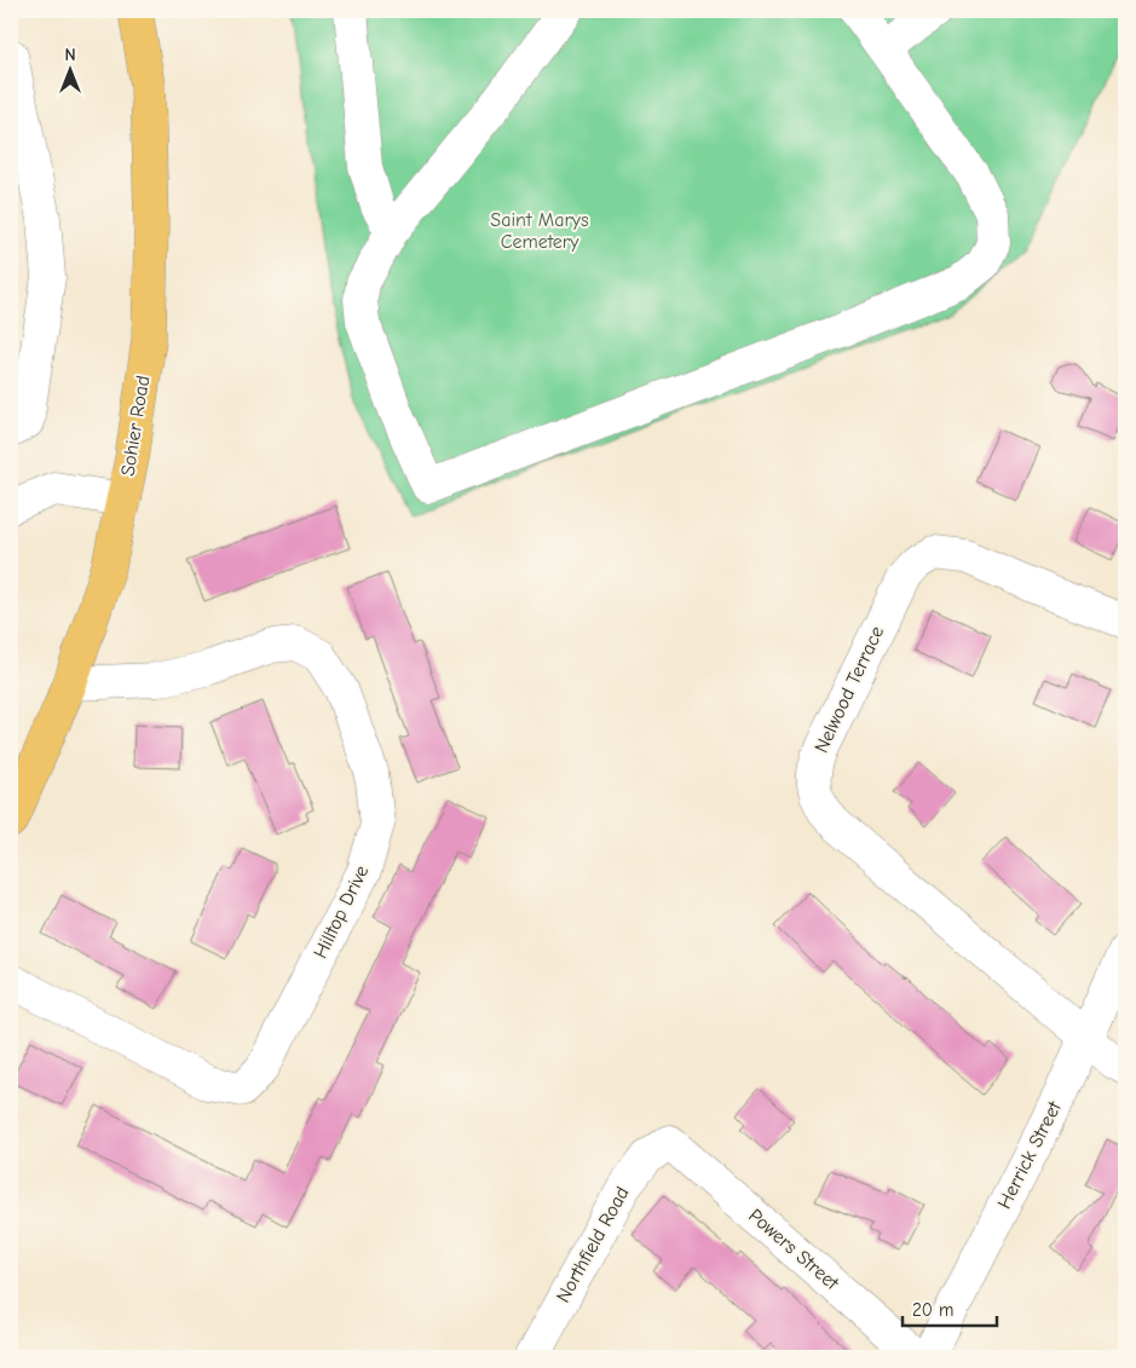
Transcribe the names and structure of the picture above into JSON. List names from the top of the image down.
{
  "streets": {
    "main road": ["Sohier Road"],
    "street": [
      "Nelwood Terrace",
      "Hilltop Drive",
      "Herrick Street",
      "Northfield Road",
      "Powers Street"
    ]
  },
  "crossings": [
    ["Sohier Road", "Hilltop Drive"],
    ["Nelwood Terrace", "Herrick Street"],
    ["Northfield Road", "Powers Street"]
  ],
  "parks": ["Saint Marys Cemetery"],
  "scale_bar": "20 m",
  "north": "top"
}
